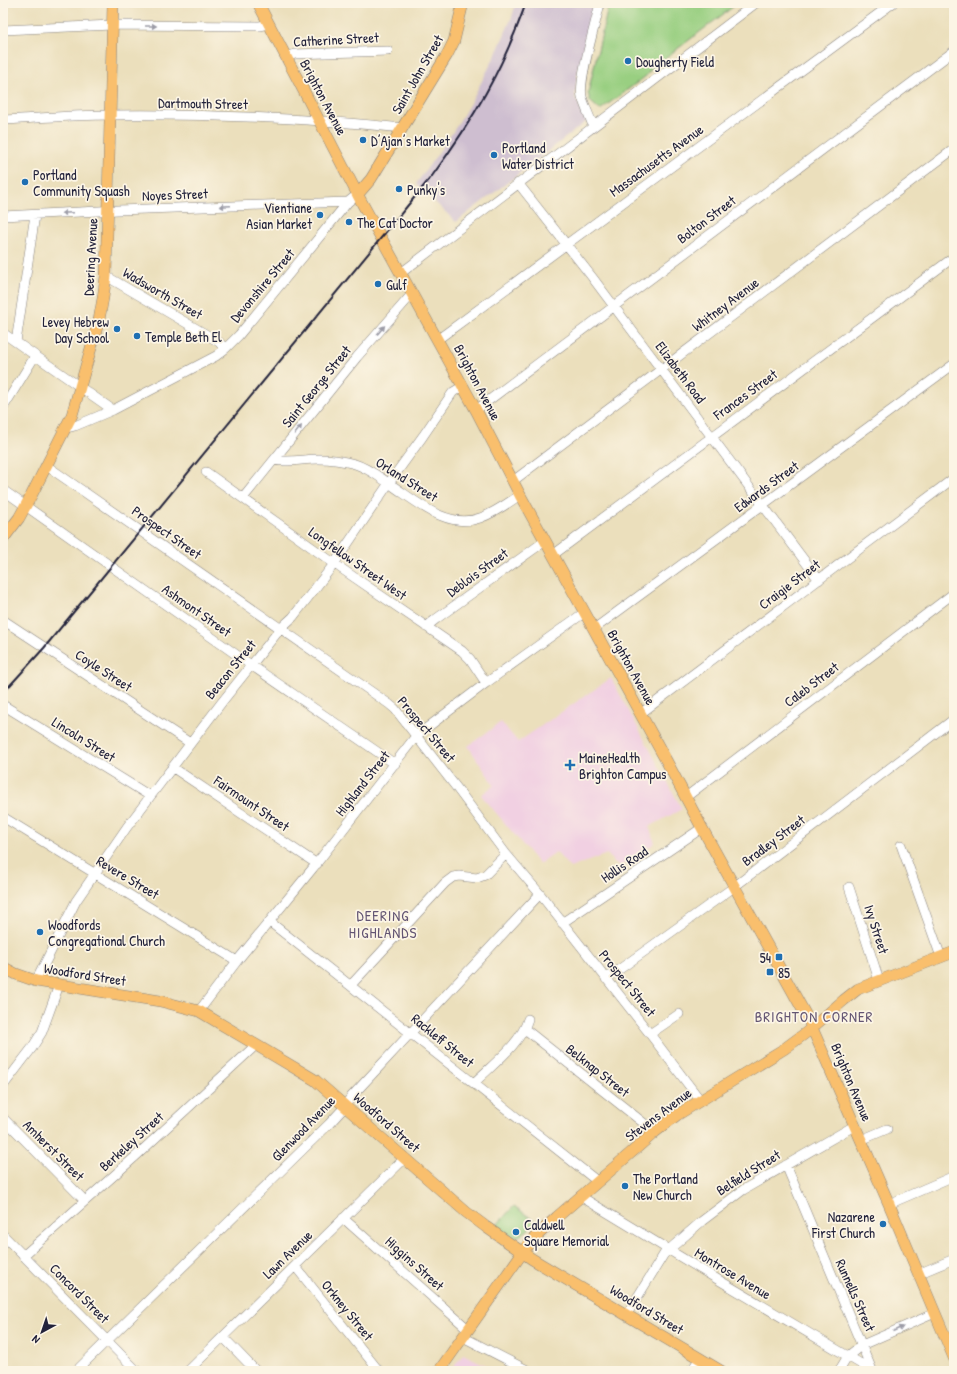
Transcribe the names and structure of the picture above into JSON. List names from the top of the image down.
{
  "streets": {
    "main road": [
      "Saint John Street",
      "Brighton Avenue",
      "Deering Avenue",
      "Woodford Street",
      "Stevens Avenue"
    ],
    "street": [
      "Catherine Street",
      "Dartmouth Street",
      "Massachusetts Avenue",
      "Noyes Street",
      "Bolton Street",
      "Devonshire Street",
      "Wadsworth Street",
      "Whitney Avenue",
      "Elizabeth Road",
      "Saint George Street",
      "Frances Street",
      "Orland Street",
      "Edwards Street",
      "Prospect Street",
      "Longfellow Street West",
      "Deblois Street",
      "Craigie Street",
      "Ashmont Street",
      "Beacon Street",
      "Coyle Street",
      "Caleb Street",
      "Lincoln Street",
      "Highland Street",
      "Fairmount Street",
      "Bradley Street",
      "Hollis Road",
      "Revere Street",
      "Ivy Street",
      "Rackleff Street",
      "Belknap Street",
      "Glenwood Avenue",
      "Berkeley Street",
      "Amherst Street",
      "Belfield Street",
      "Lawn Avenue",
      "Higgins Street",
      "Montrose Avenue",
      "Concord Street",
      "Runnells Street",
      "Orkney Street"
    ]
  },
  "crossings": [
    ["Catherine Street", "Brighton Avenue"],
    ["Saint John Street", "Brighton Avenue"],
    ["Saint John Street", "Dartmouth Street"],
    ["Saint John Street", "Devonshire Street"],
    ["Brighton Avenue", "Dartmouth Street"],
    ["Brighton Avenue", "Massachusetts Avenue"],
    ["Brighton Avenue", "Bolton Street"],
    ["Brighton Avenue", "Devonshire Street"],
    ["Brighton Avenue", "Whitney Avenue"],
    ["Brighton Avenue", "Saint George Street"],
    ["Brighton Avenue", "Frances Street"],
    ["Brighton Avenue", "Orland Street"],
    ["Brighton Avenue", "Edwards Street"],
    ["Brighton Avenue", "Deblois Street"],
    ["Brighton Avenue", "Craigie Street"],
    ["Brighton Avenue", "Beacon Street"],
    ["Brighton Avenue", "Caleb Street"],
    ["Brighton Avenue", "Highland Street"],
    ["Brighton Avenue", "Bradley Street"],
    ["Brighton Avenue", "Hollis Road"],
    ["Brighton Avenue", "Stevens Avenue"],
    ["Brighton Avenue", "Belfield Street"],
    ["Dartmouth Street", "Deering Avenue"],
    ["Massachusetts Avenue", "Elizabeth Road"],
    ["Noyes Street", "Deering Avenue"],
    ["Noyes Street", "Devonshire Street"],
    ["Bolton Street", "Elizabeth Road"],
    ["Deering Avenue", "Devonshire Street"],
    ["Deering Avenue", "Wadsworth Street"],
    ["Deering Avenue", "Prospect Street"],
    ["Deering Avenue", "Ashmont Street"],
    ["Devonshire Street", "Wadsworth Street"],
    ["Whitney Avenue", "Elizabeth Road"],
    ["Elizabeth Road", "Frances Street"],
    ["Elizabeth Road", "Edwards Street"],
    ["Elizabeth Road", "Craigie Street"],
    ["Saint George Street", "Orland Street"],
    ["Saint George Street", "Longfellow Street West"],
    ["Orland Street", "Beacon Street"],
    ["Prospect Street", "Beacon Street"],
    ["Prospect Street", "Highland Street"],
    ["Prospect Street", "Bradley Street"],
    ["Prospect Street", "Hollis Road"],
    ["Prospect Street", "Stevens Avenue"],
    ["Prospect Street", "Glenwood Avenue"],
    ["Longfellow Street West", "Deblois Street"],
    ["Longfellow Street West", "Beacon Street"],
    ["Longfellow Street West", "Highland Street"],
    ["Ashmont Street", "Beacon Street"],
    ["Ashmont Street", "Highland Street"],
    ["Beacon Street", "Coyle Street"],
    ["Beacon Street", "Lincoln Street"],
    ["Beacon Street", "Fairmount Street"],
    ["Beacon Street", "Revere Street"],
    ["Beacon Street", "Woodford Street"],
    ["Highland Street", "Fairmount Street"],
    ["Highland Street", "Revere Street"],
    ["Highland Street", "Woodford Street"],
    ["Highland Street", "Rackleff Street"],
    ["Ivy Street", "Stevens Avenue"],
    ["Woodford Street", "Stevens Avenue"],
    ["Woodford Street", "Glenwood Avenue"],
    ["Woodford Street", "Berkeley Street"],
    ["Woodford Street", "Belfield Street"],
    ["Woodford Street", "Lawn Avenue"],
    ["Rackleff Street", "Stevens Avenue"],
    ["Rackleff Street", "Glenwood Avenue"],
    ["Belknap Street", "Stevens Avenue"],
    ["Stevens Avenue", "Higgins Street"],
    ["Stevens Avenue", "Montrose Avenue"],
    ["Glenwood Avenue", "Concord Street"],
    ["Berkeley Street", "Amherst Street"],
    ["Berkeley Street", "Concord Street"],
    ["Belfield Street", "Montrose Avenue"],
    ["Belfield Street", "Runnells Street"],
    ["Lawn Avenue", "Higgins Street"],
    ["Lawn Avenue", "Orkney Street"],
    ["Montrose Avenue", "Runnells Street"]
  ],
  "one_way": ["Noyes Street", "Saint George Street"],
  "districts": ["DEERING HIGHLANDS", "BRIGHTON CORNER"],
  "places": {
    "other": [
      "Dougherty Field",
      "D’Ajan’s Market",
      "Portland Water District",
      "Portland Community Squash",
      "Punky's",
      "Vientiane Asian Market",
      "The Cat Doctor",
      "Gulf",
      "Levey Hebrew Day School",
      "Temple Beth El",
      "Woodfords Congregational Church",
      "The Portland New Church",
      "Nazarene First Church",
      "Caldwell Square Memorial"
    ],
    "health": ["MaineHealth Brighton Campus"],
    "transit": ["54", "85"]
  },
  "north": "bottom left"
}
